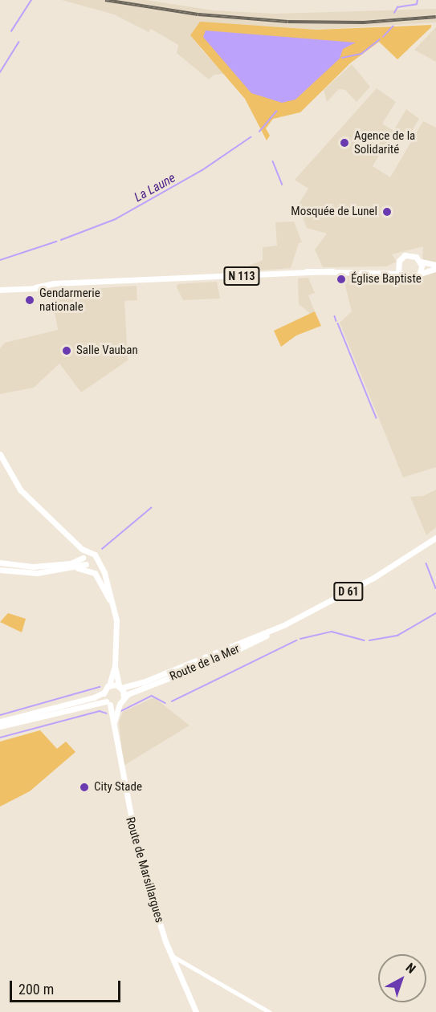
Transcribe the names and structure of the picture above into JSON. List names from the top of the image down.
{
  "streets": {
    "main road": [
      "N 113",
      "D 61",
      "Route de la Mer",
      "Route de Marsillargues"
    ]
  },
  "crossings": [
    ["Route de la Mer", "Route de Marsillargues"]
  ],
  "water": ["La Laune"],
  "places": [
    "Agence de la Solidarité",
    "Mosquée de Lunel",
    "Église Baptiste",
    "Gendarmerie nationale",
    "Salle Vauban",
    "City Stade"
  ],
  "scale_bar": "200 m",
  "north": "top right"
}
